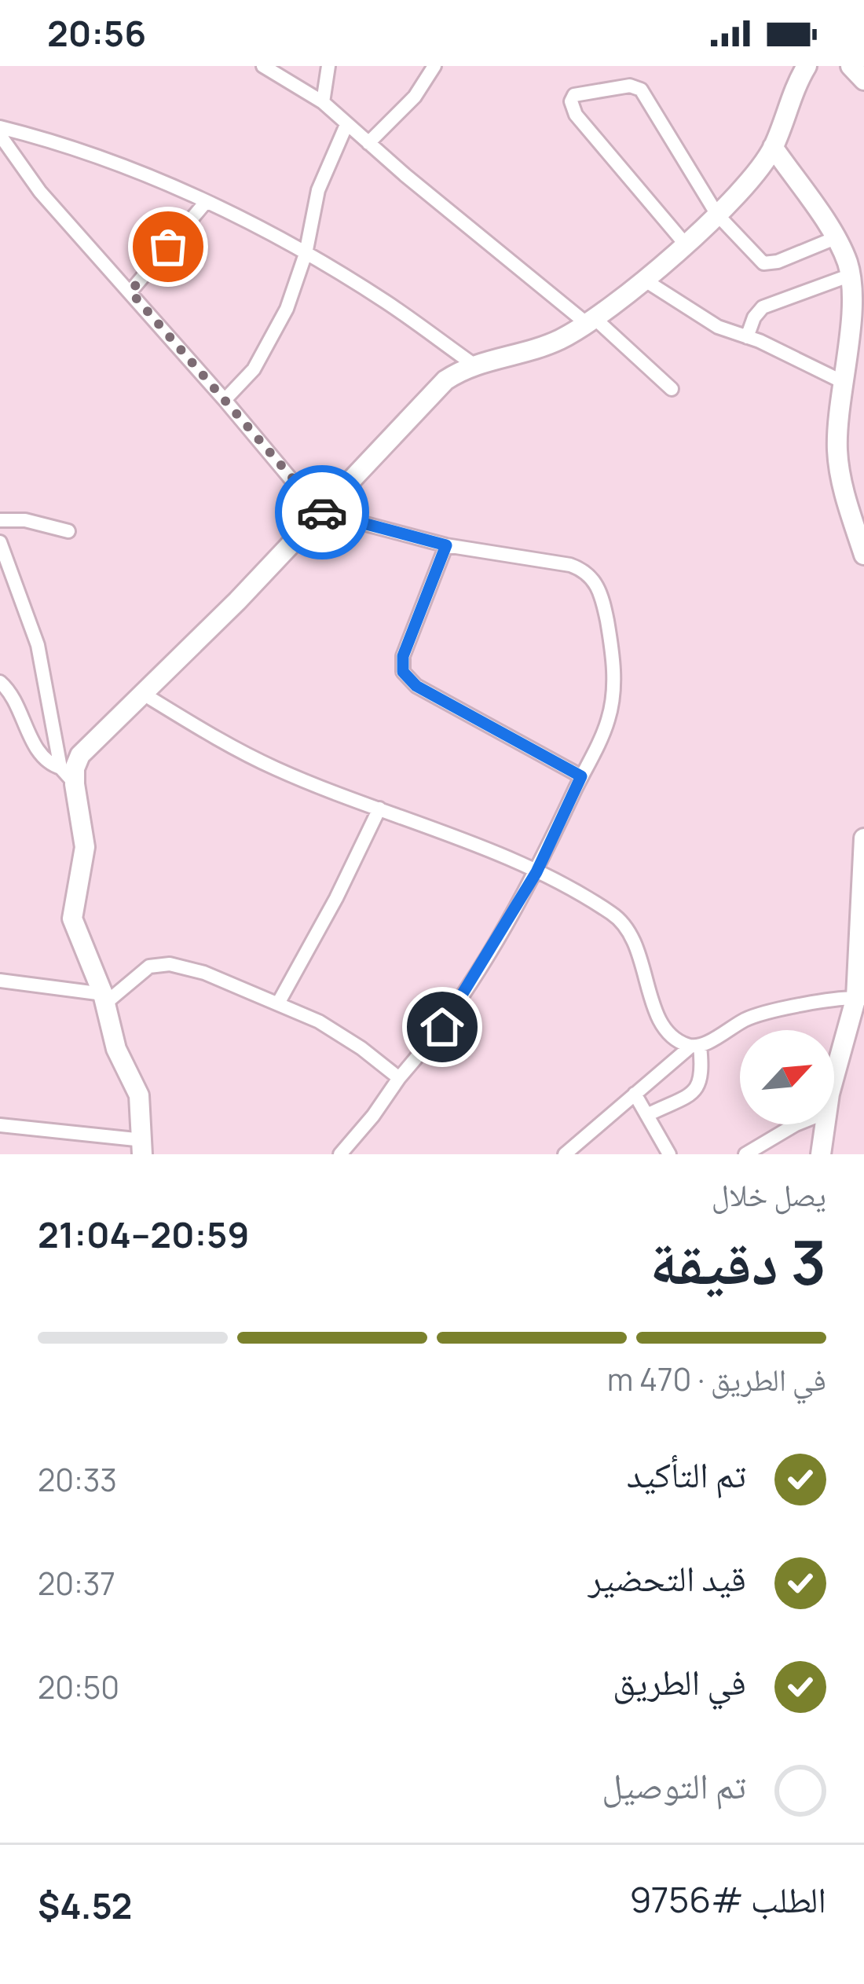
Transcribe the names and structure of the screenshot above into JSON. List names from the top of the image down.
{
  "north": "top right",
  "page": {
    "status": "20:56",
    "heading": ["3 دقيقة", "يصل خلال", "20:59–21:04"],
    "panel": ["الطلب #9756", "$4.52"],
    "bar": "في الطريق · 470 m",
    "list": [
      ["تم التأكيد", "20:33"],
      ["قيد التحضير", "20:37"],
      ["في الطريق", "20:50"],
      "تم التوصيل"
    ]
  }
}
